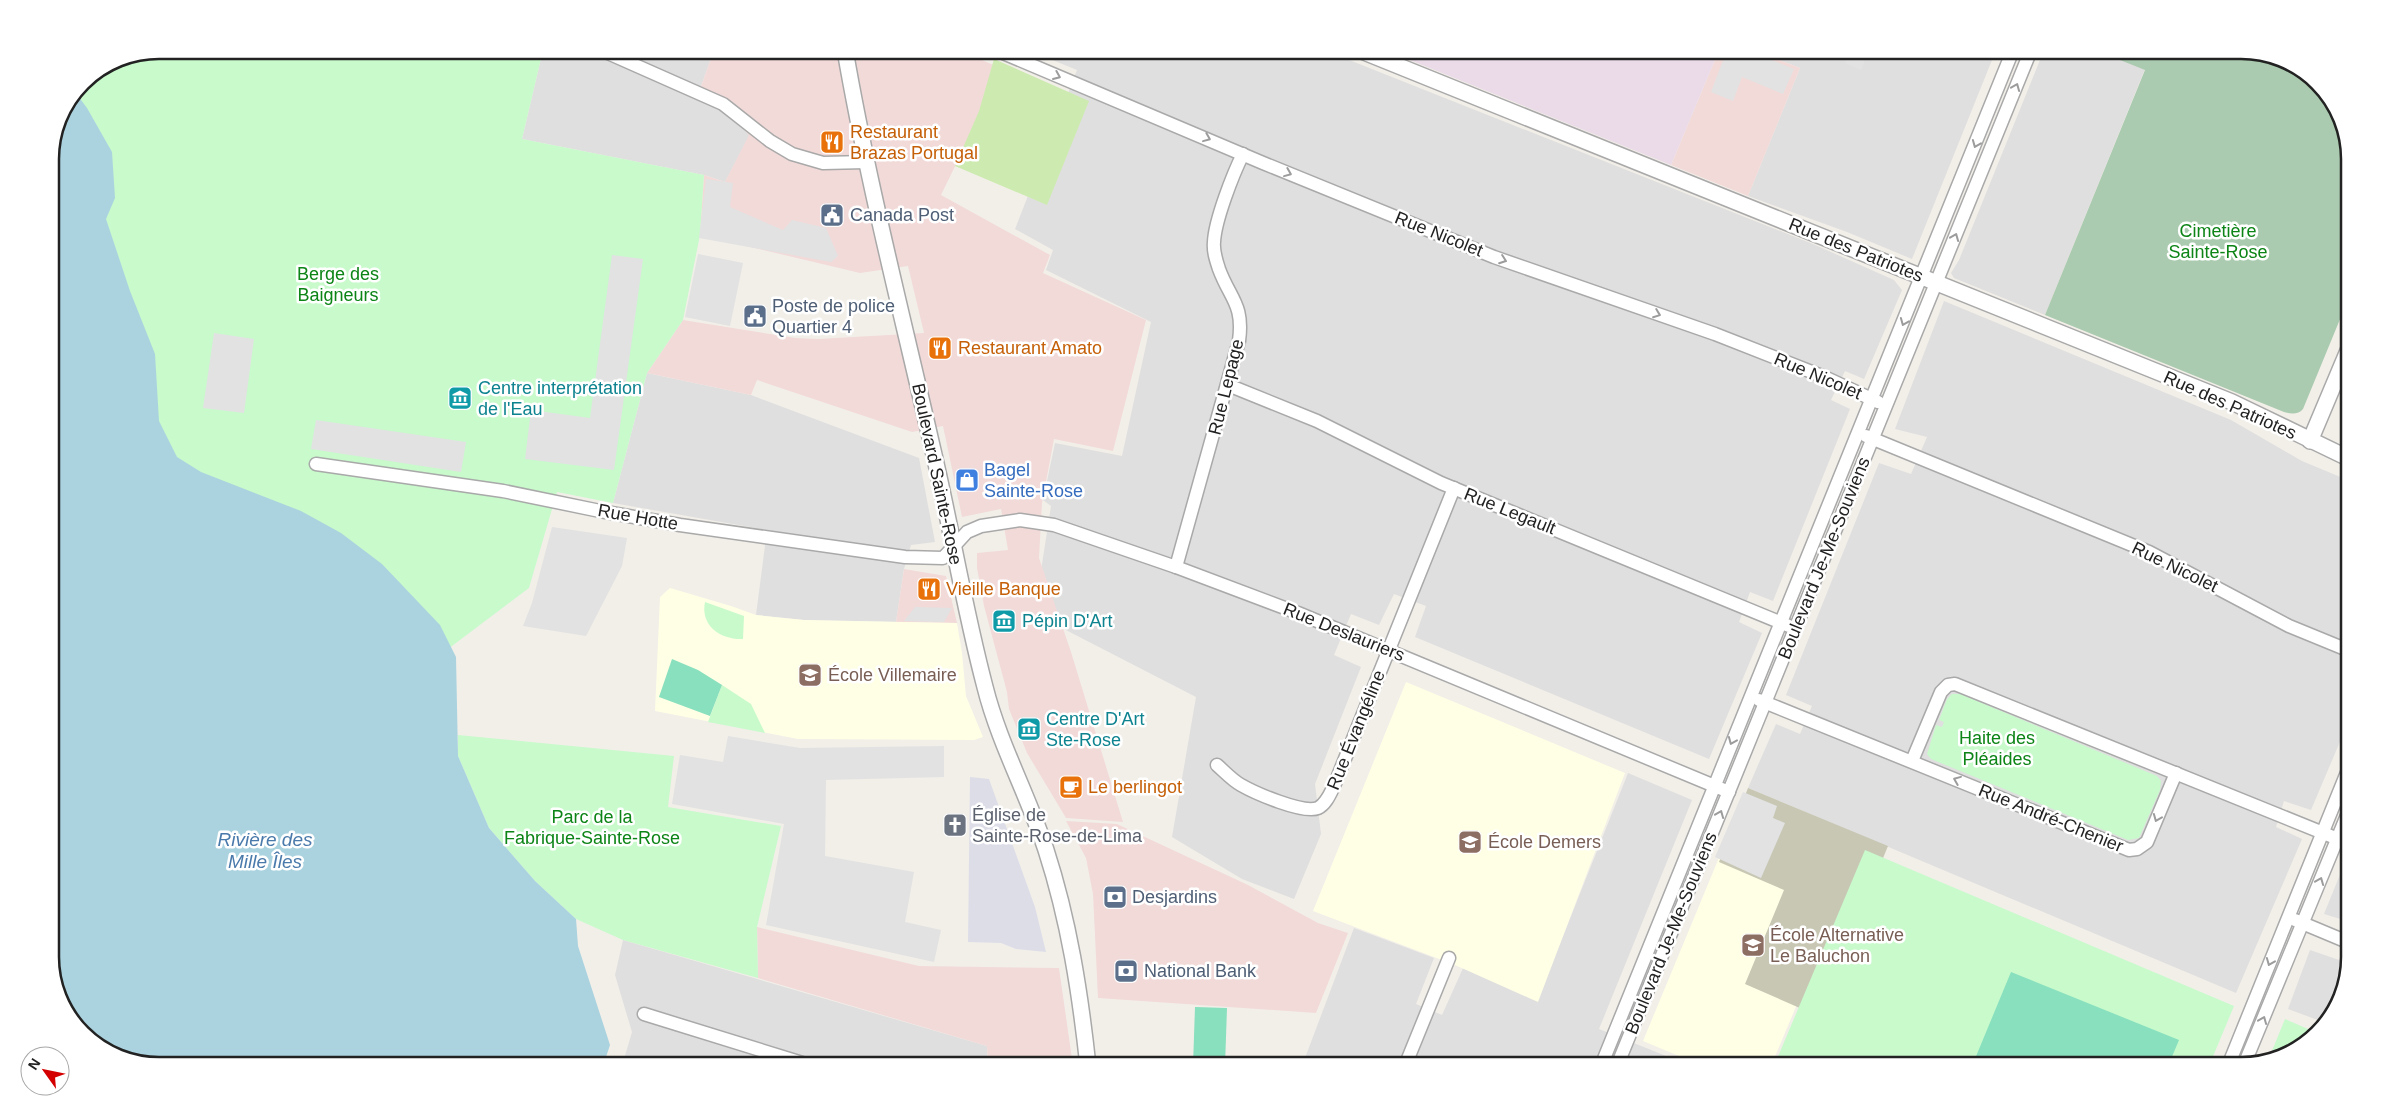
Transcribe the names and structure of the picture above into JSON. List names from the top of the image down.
{
  "streets": {
    "street": [
      "Rue Nicolet",
      "Rue des Patriotes",
      "Rue Lepage",
      "Boulevard Sainte-Rose",
      "Rue Legault",
      "Rue Hotte",
      "Boulevard Je-Me-Souviens",
      "Rue Deslauriers",
      "Rue Évangéline",
      "Rue André-Chenier"
    ]
  },
  "crossings": [
    ["Rue Nicolet", "Rue Lepage"],
    ["Rue Nicolet", "Boulevard Je-Me-Souviens"],
    ["Rue des Patriotes", "Boulevard Je-Me-Souviens"],
    ["Rue Lepage", "Rue Legault"],
    ["Rue Lepage", "Rue Deslauriers"],
    ["Boulevard Sainte-Rose", "Rue Hotte"],
    ["Boulevard Sainte-Rose", "Rue Deslauriers"],
    ["Rue Legault", "Boulevard Je-Me-Souviens"],
    ["Rue Legault", "Rue Évangéline"],
    ["Rue Hotte", "Rue Deslauriers"],
    ["Boulevard Je-Me-Souviens", "Rue Deslauriers"],
    ["Boulevard Je-Me-Souviens", "Rue André-Chenier"],
    ["Rue Deslauriers", "Rue Évangéline"]
  ],
  "one_way": ["Rue Nicolet", "Rue André-Chenier"],
  "water": ["Rivière des Mille Îles"],
  "parks": [
    "Cimetière Sainte-Rose",
    "Berge des Baigneurs",
    "Haite des Pléaides",
    "Parc de la Fabrique-Sainte-Rose"
  ],
  "places": {
    "restaurant": ["Restaurant Brazas Portugal", "Restaurant Amato", "Vieille Banque"],
    "public building": ["Canada Post", "Poste de police Quartier 4"],
    "museum": ["Centre interprétation de l'Eau", "Pépin D'Art", "Centre D'Art Ste-Rose"],
    "shop": ["Bagel Sainte-Rose"],
    "school or university": ["École Villemaire", "École Demers", "École Alternative Le Baluchon"],
    "cafe": ["Le berlingot"],
    "church": ["Église de Sainte-Rose-de-Lima"],
    "bank": ["Desjardins", "National Bank"]
  },
  "north": "top left"
}
